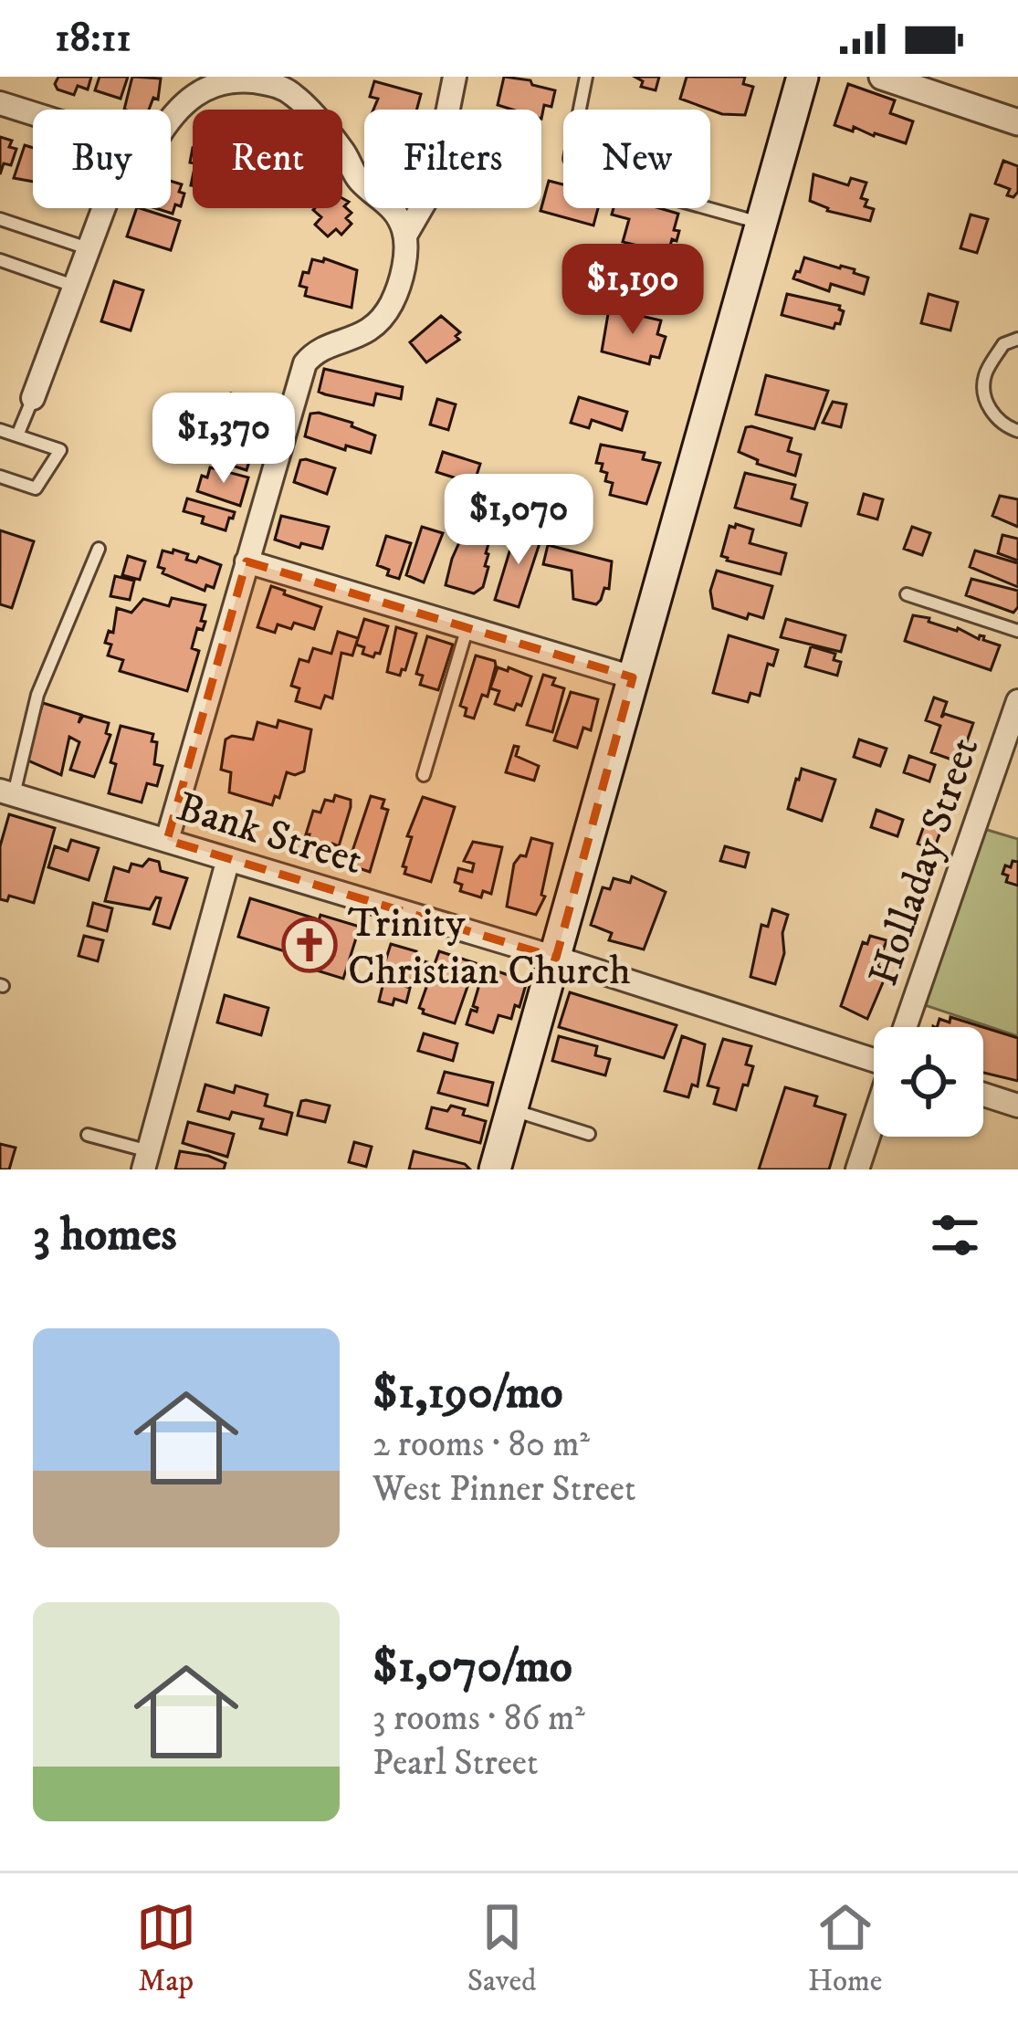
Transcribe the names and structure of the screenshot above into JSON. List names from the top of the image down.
{
  "streets": {
    "street": ["Bank Street", "Holladay Street"]
  },
  "places": {
    "church": ["Trinity Christian Church"]
  },
  "page": {
    "status": "18:11",
    "chip": [
      "Buy",
      "Rent",
      "Filters",
      "New"
    ],
    "price": ["$1,190", "$1,370", "$1,070"],
    "heading": "3 homes",
    "list": [
      {
        "name": "$1,190/mo",
        "note": "2 rooms · 80 m² · West Pinner Street"
      },
      {
        "name": "$1,070/mo",
        "note": "3 rooms · 86 m² · Pearl Street"
      }
    ],
    "tabs": ["Map", "Saved", "Home"]
  }
}
